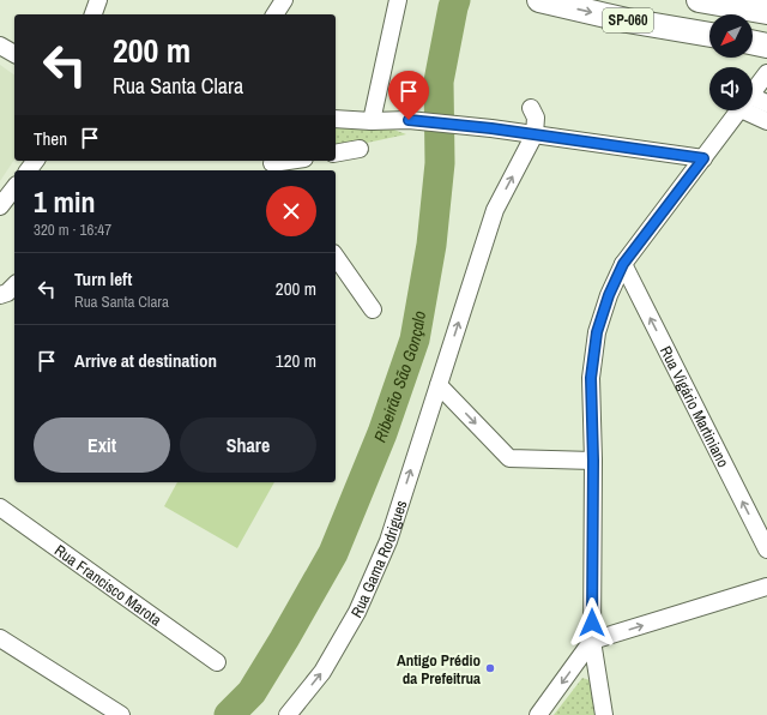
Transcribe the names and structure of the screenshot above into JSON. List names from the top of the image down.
{
  "streets": {
    "highway": ["SP-060"],
    "street": ["Rua Vigário Martiniano", "Rua Gama Rodrigues", "Rua Francisco Marota"]
  },
  "one_way": ["Rua Vigário Martiniano"],
  "water": ["Ribeirão São Gonçalo"],
  "places": ["Antigo Prédio da Prefeitrua"],
  "north": "bottom left",
  "page": {
    "turn": ["200 m", "Rua Santa Clara"],
    "then": "Then",
    "heading": ["1 min", "320 m · 16:47"],
    "list": [
      {
        "name": "Turn left",
        "note": "Rua Santa Clara",
        "value": "200 m"
      },
      {
        "name": "Arrive at destination",
        "value": "120 m"
      }
    ],
    "buttons": ["Exit", "Share"]
  }
}
